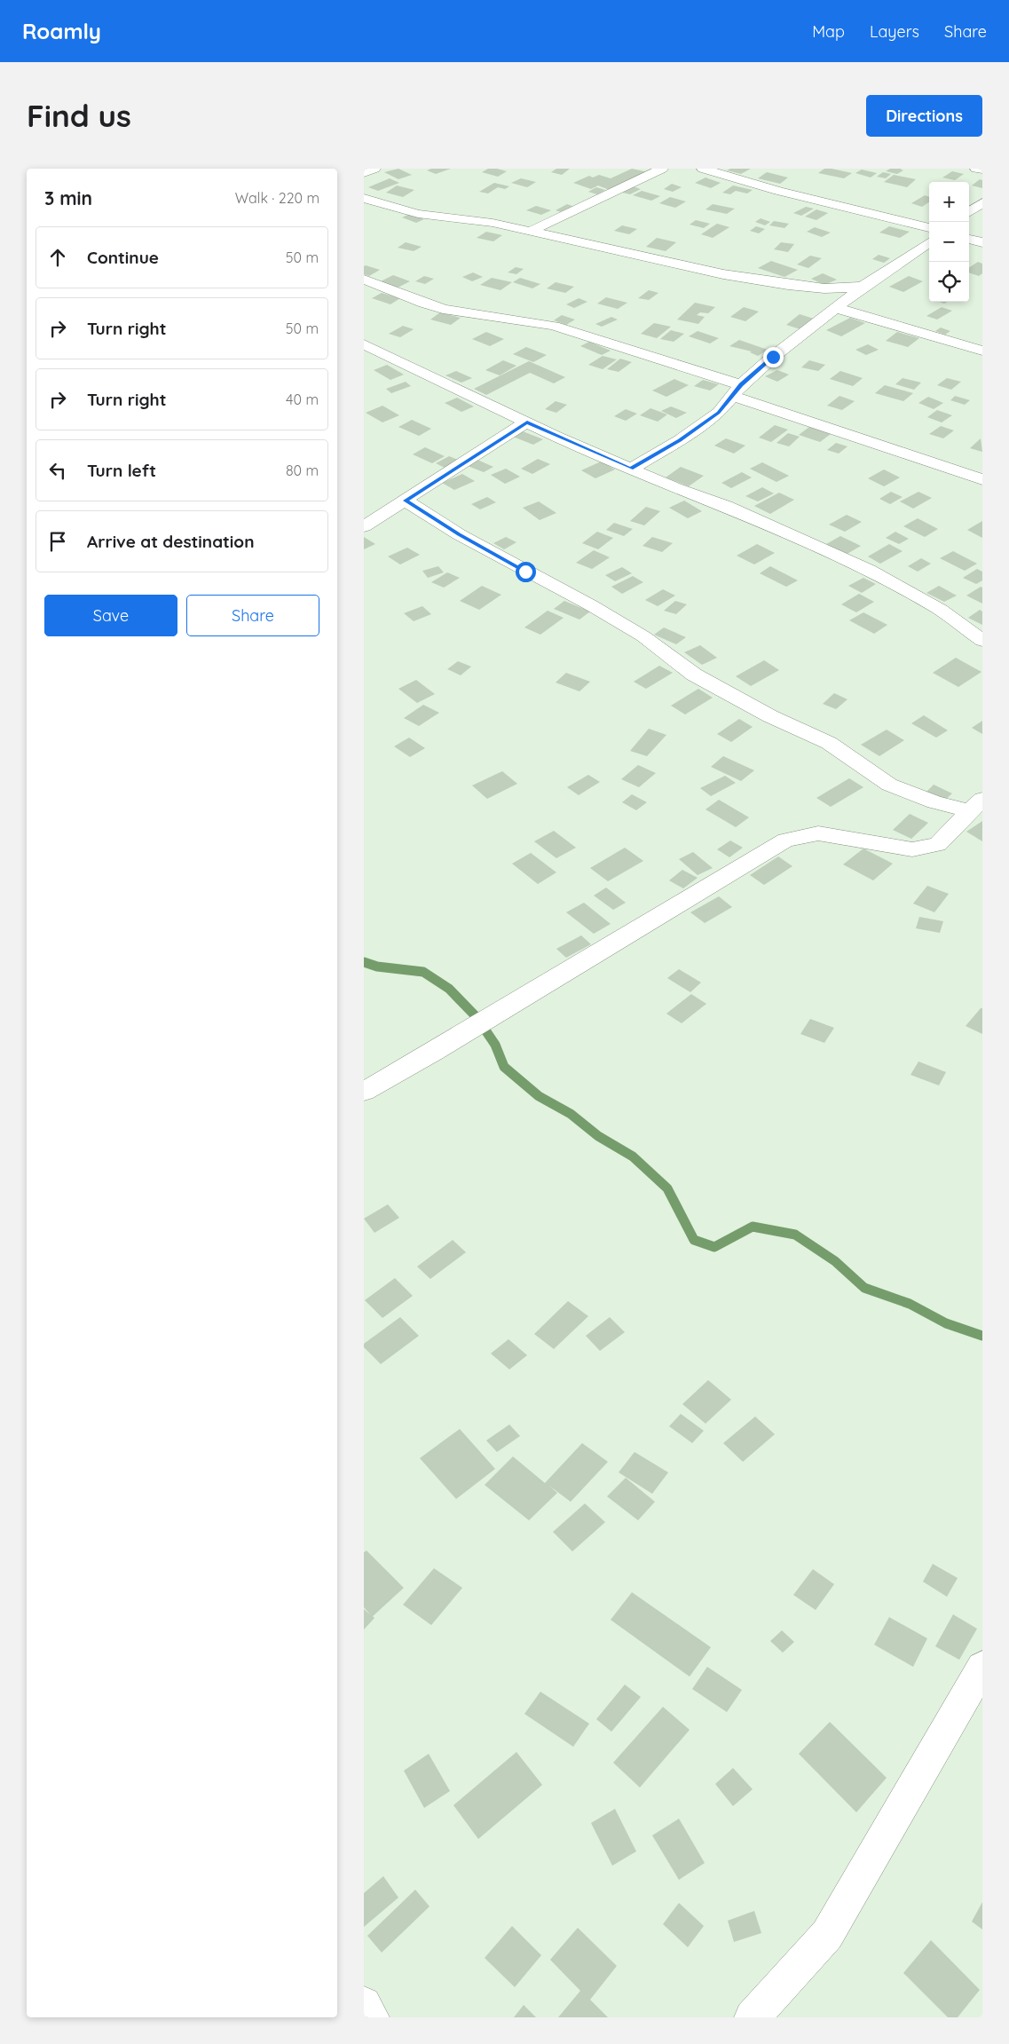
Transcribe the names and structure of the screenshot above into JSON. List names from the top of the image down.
{
  "page": {
    "header": "Roamly",
    "nav": ["Map", "Layers", "Share"],
    "buttons": [
      "Directions",
      ["Save", "Share"]
    ],
    "title": "Find us",
    "heading": ["3 min", "Walk · 220 m"],
    "map_buttons": ["+", "−"],
    "list": [
      ["Continue", "50 m"],
      ["Turn right", "50 m"],
      ["Turn right", "40 m"],
      ["Turn left", "80 m"],
      "Arrive at destination"
    ]
  }
}
